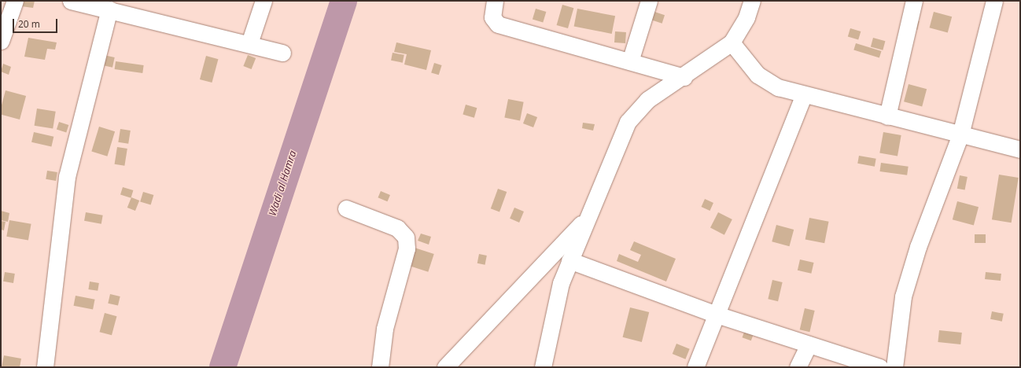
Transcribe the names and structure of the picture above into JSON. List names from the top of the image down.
{
  "water": ["Wadi al Hamra"],
  "scale_bar": "20 m"
}
